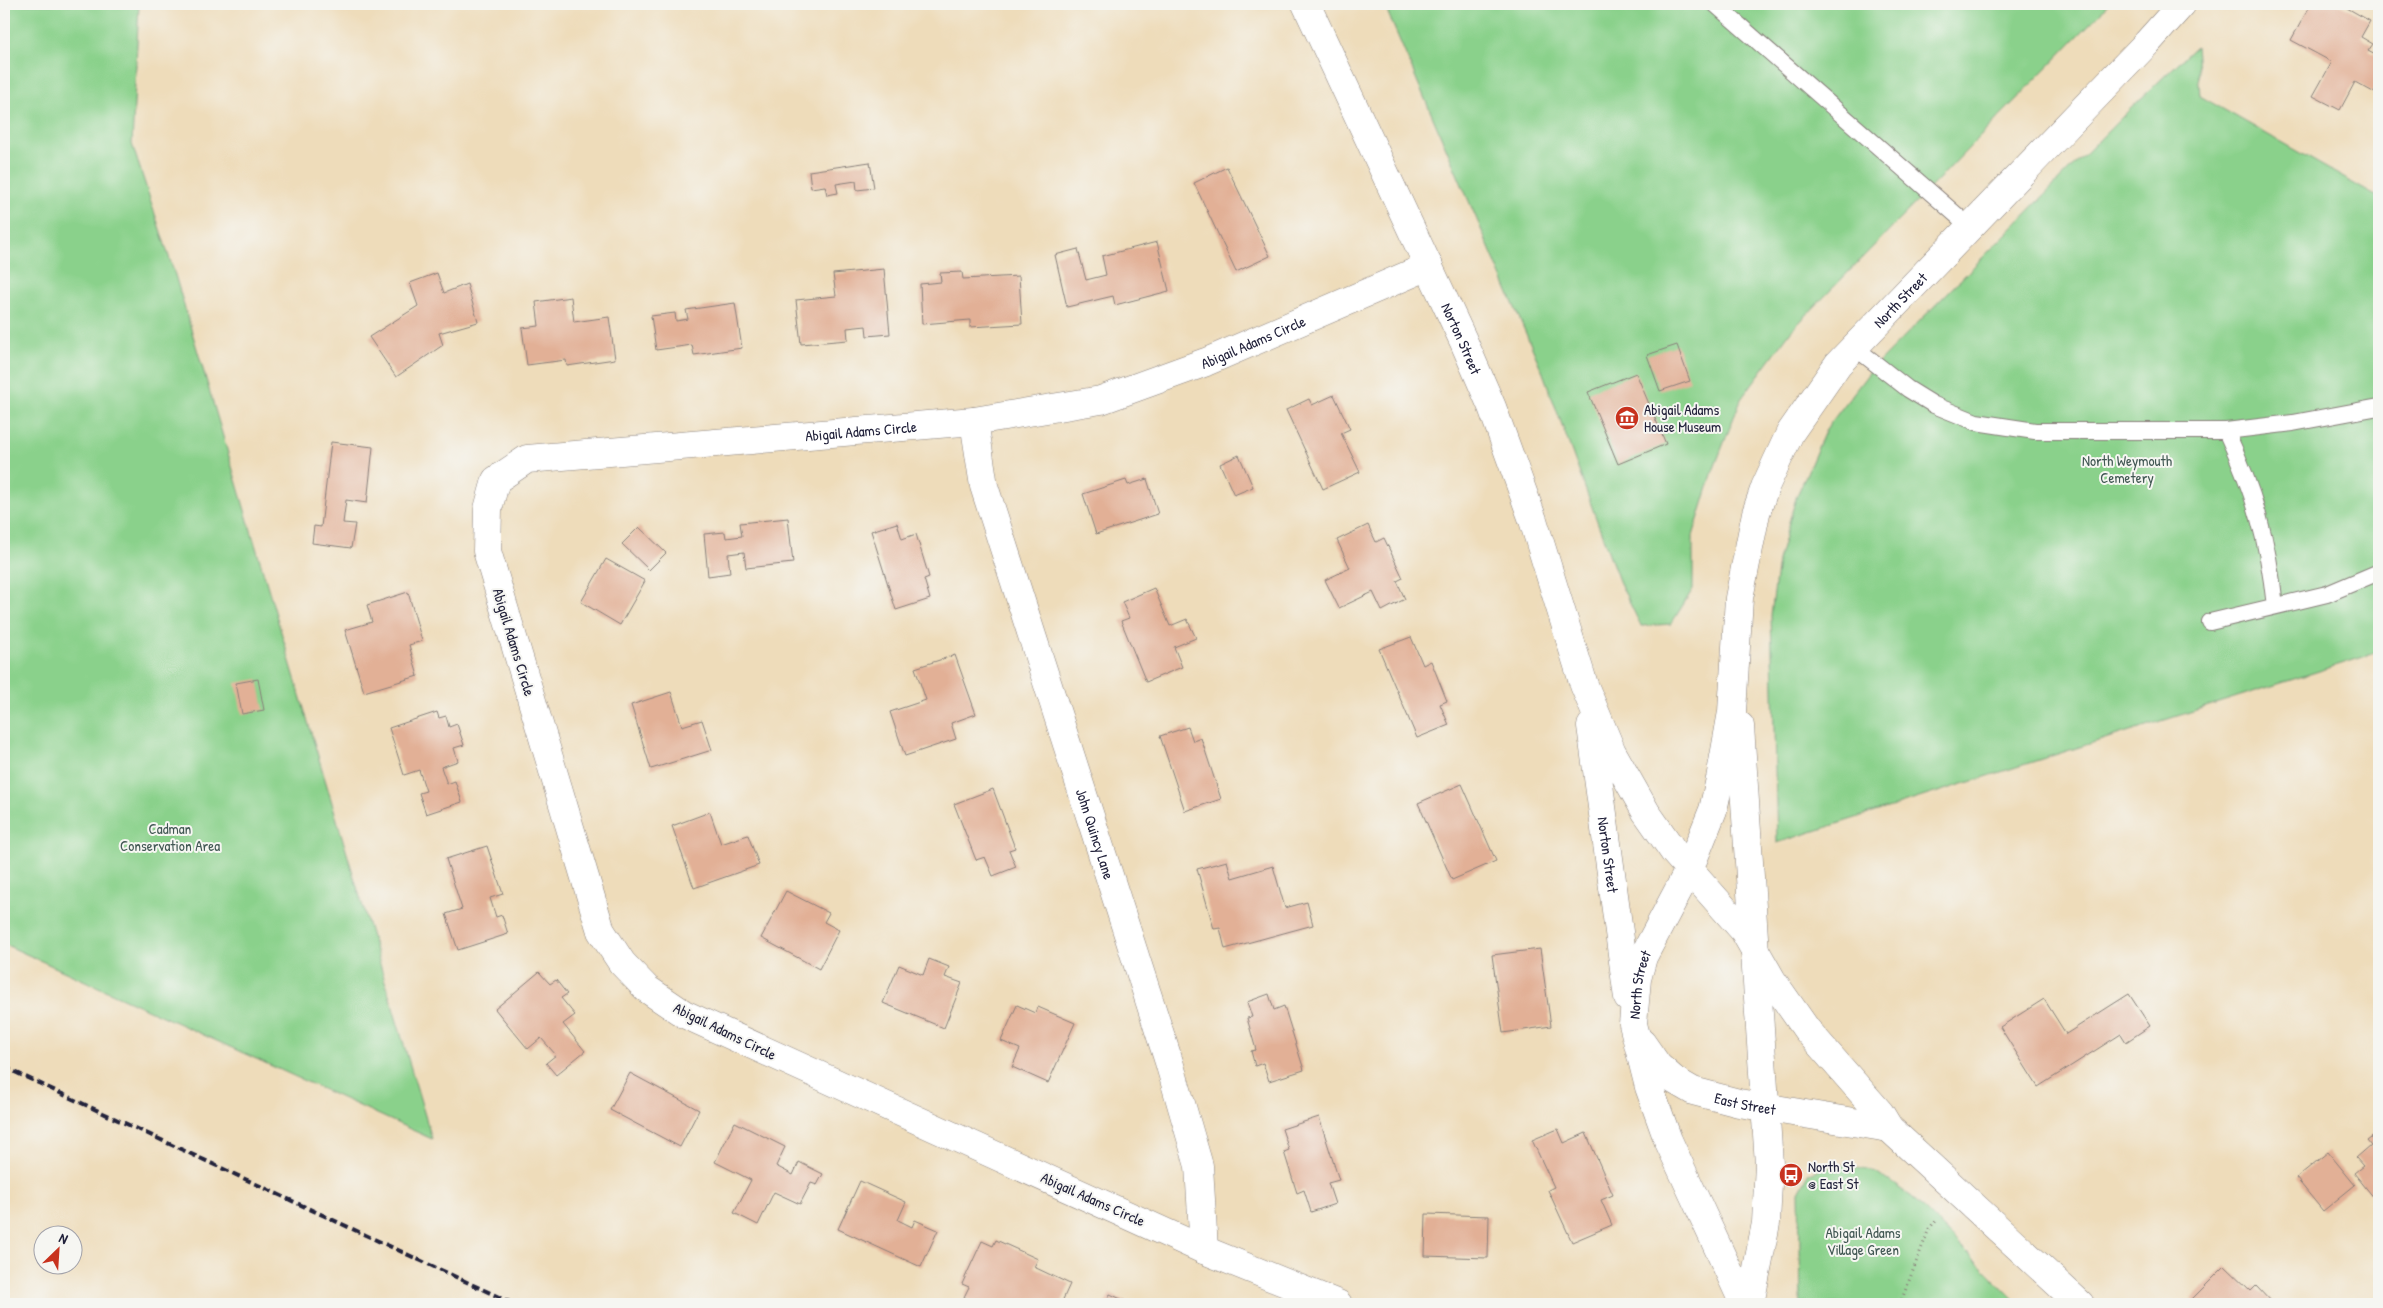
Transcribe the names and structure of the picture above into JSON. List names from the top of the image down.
{
  "streets": {
    "street": [
      "North Street",
      "Norton Street",
      "Abigail Adams Circle",
      "John Quincy Lane",
      "East Street"
    ]
  },
  "crossings": [
    ["North Street", "Norton Street"],
    ["North Street", "East Street"],
    ["Norton Street", "Abigail Adams Circle"],
    ["Norton Street", "East Street"],
    ["Abigail Adams Circle", "John Quincy Lane"]
  ],
  "parks": ["North Weymouth Cemetery", "Cadman Conservation Area", "Abigail Adams Village Green"],
  "places": {
    "museum": ["Abigail Adams House Museum"],
    "bus stop": ["North St @ East St"]
  },
  "north": "top right"
}
